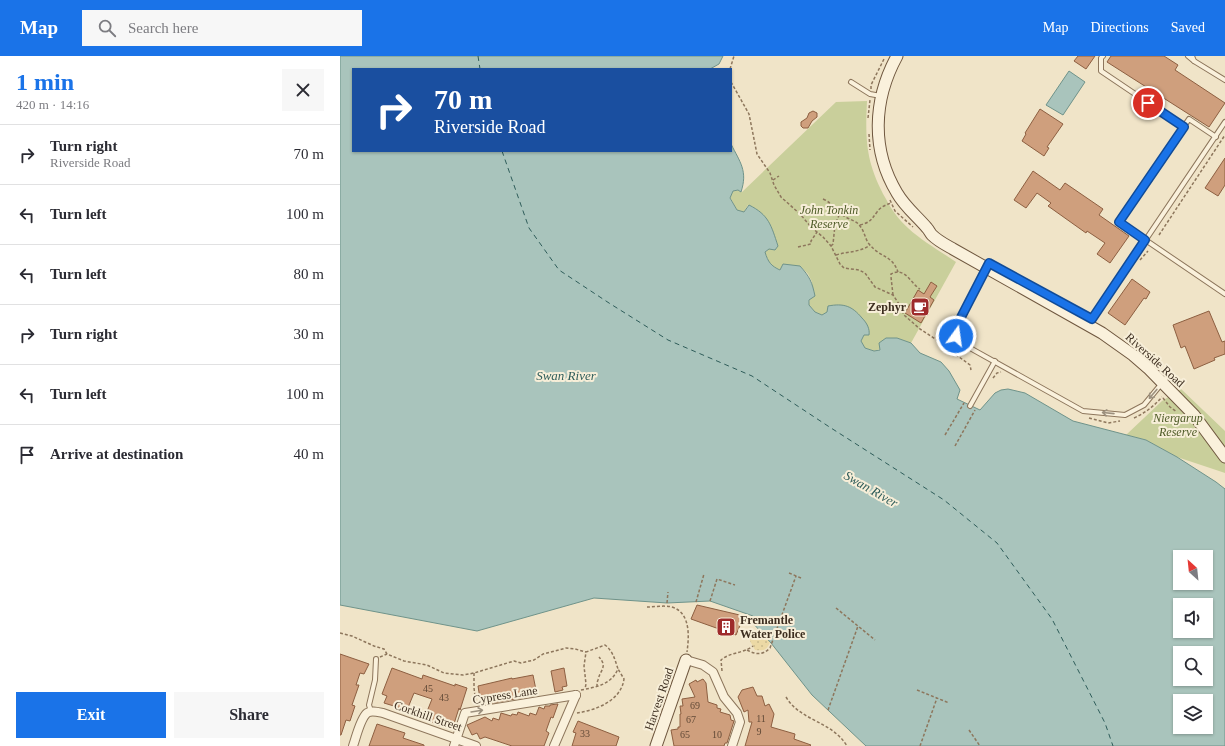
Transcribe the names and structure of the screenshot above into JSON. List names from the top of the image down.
{
  "streets": {
    "street": [
      "Riverside Road",
      "Cypress Lane",
      "Harvest Road",
      "Corkhill Street"
    ]
  },
  "crossings": [
    ["Cypress Lane", "Corkhill Street"]
  ],
  "one_way": ["Cypress Lane"],
  "water": ["Swan River"],
  "parks": ["John Tonkin Reserve", "Niergarup Reserve"],
  "places": {
    "cafe": ["Zephyr"],
    "building": ["Fremantle Water Police"]
  },
  "house_numbers": [
    "45",
    "43",
    "69",
    "11",
    "67",
    "9",
    "33",
    "65",
    "10"
  ],
  "north": "top left",
  "page": {
    "header": "Map",
    "search": "Search here",
    "nav": ["Map", "Directions", "Saved"],
    "heading": ["1 min", "420 m · 14:16"],
    "turn": ["70 m", "Riverside Road"],
    "list": [
      {
        "name": "Turn right",
        "note": "Riverside Road",
        "value": "70 m"
      },
      {
        "name": "Turn left",
        "value": "100 m"
      },
      {
        "name": "Turn left",
        "value": "80 m"
      },
      {
        "name": "Turn right",
        "value": "30 m"
      },
      {
        "name": "Turn left",
        "value": "100 m"
      },
      {
        "name": "Arrive at destination",
        "value": "40 m"
      }
    ],
    "buttons": ["Exit", "Share"]
  }
}
